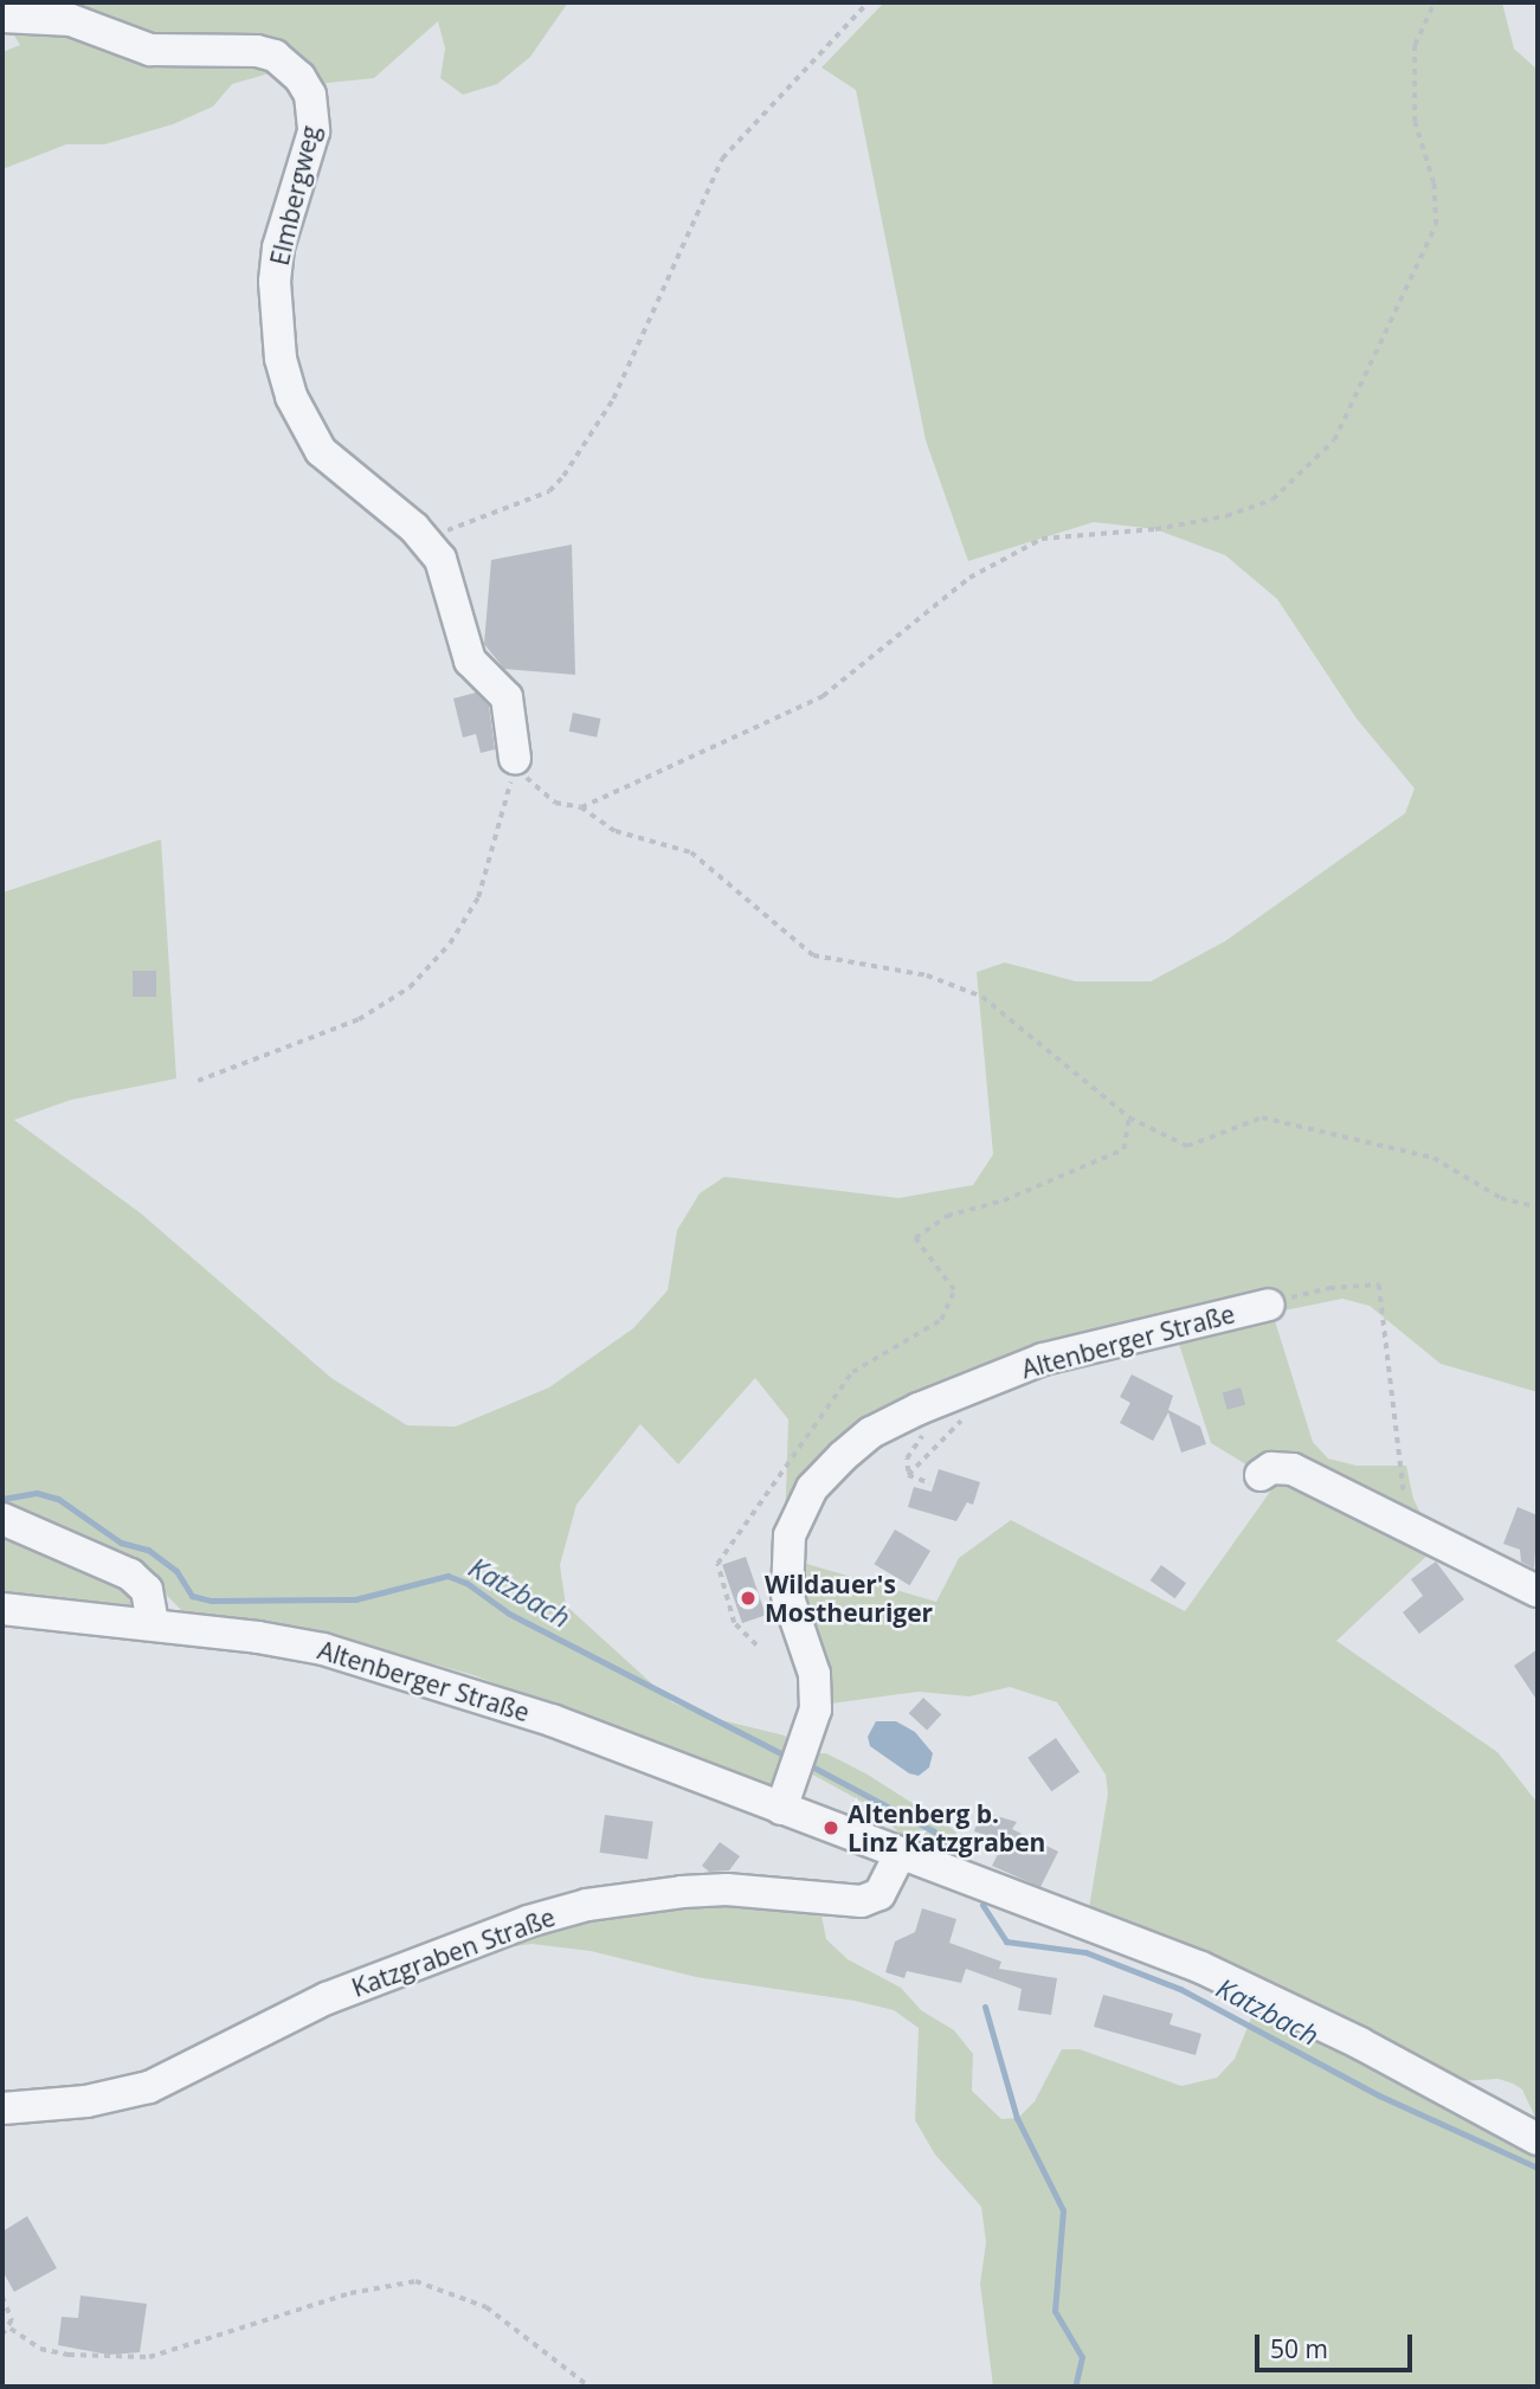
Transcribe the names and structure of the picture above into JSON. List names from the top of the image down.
{
  "streets": {
    "street": ["Elmbergweg", "Altenberger Straße", "Katzgraben Straße"]
  },
  "crossings": [
    ["Altenberger Straße", "Katzgraben Straße"]
  ],
  "water": ["Katzbach"],
  "places": ["Wildauer's Mostheuriger", "Altenberg b. Linz Katzgraben"],
  "scale_bar": "50 m"
}
